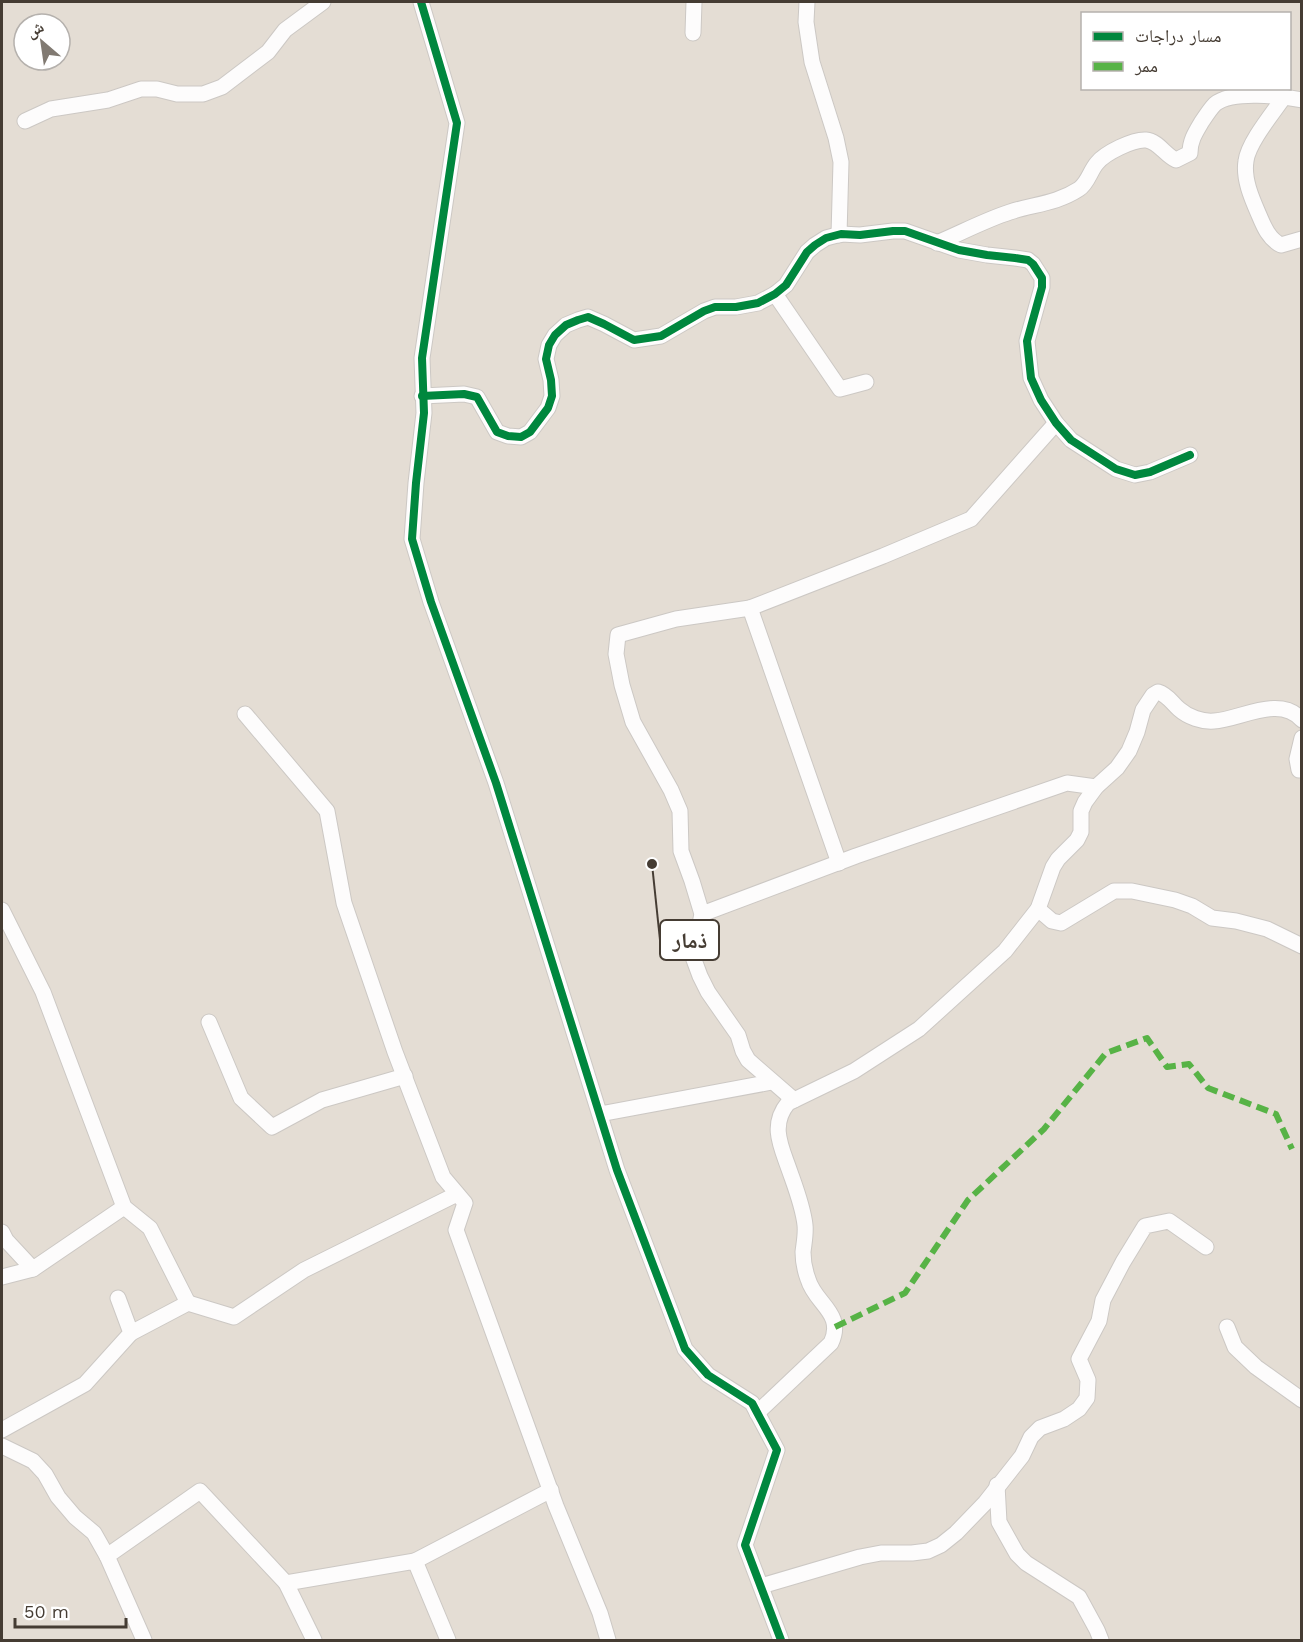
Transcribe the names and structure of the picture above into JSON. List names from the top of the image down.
{
  "places": ["ذمار"],
  "legend": ["مسار دراجات", "ممر"],
  "scale_bar": "50 m",
  "north": "top left"
}
